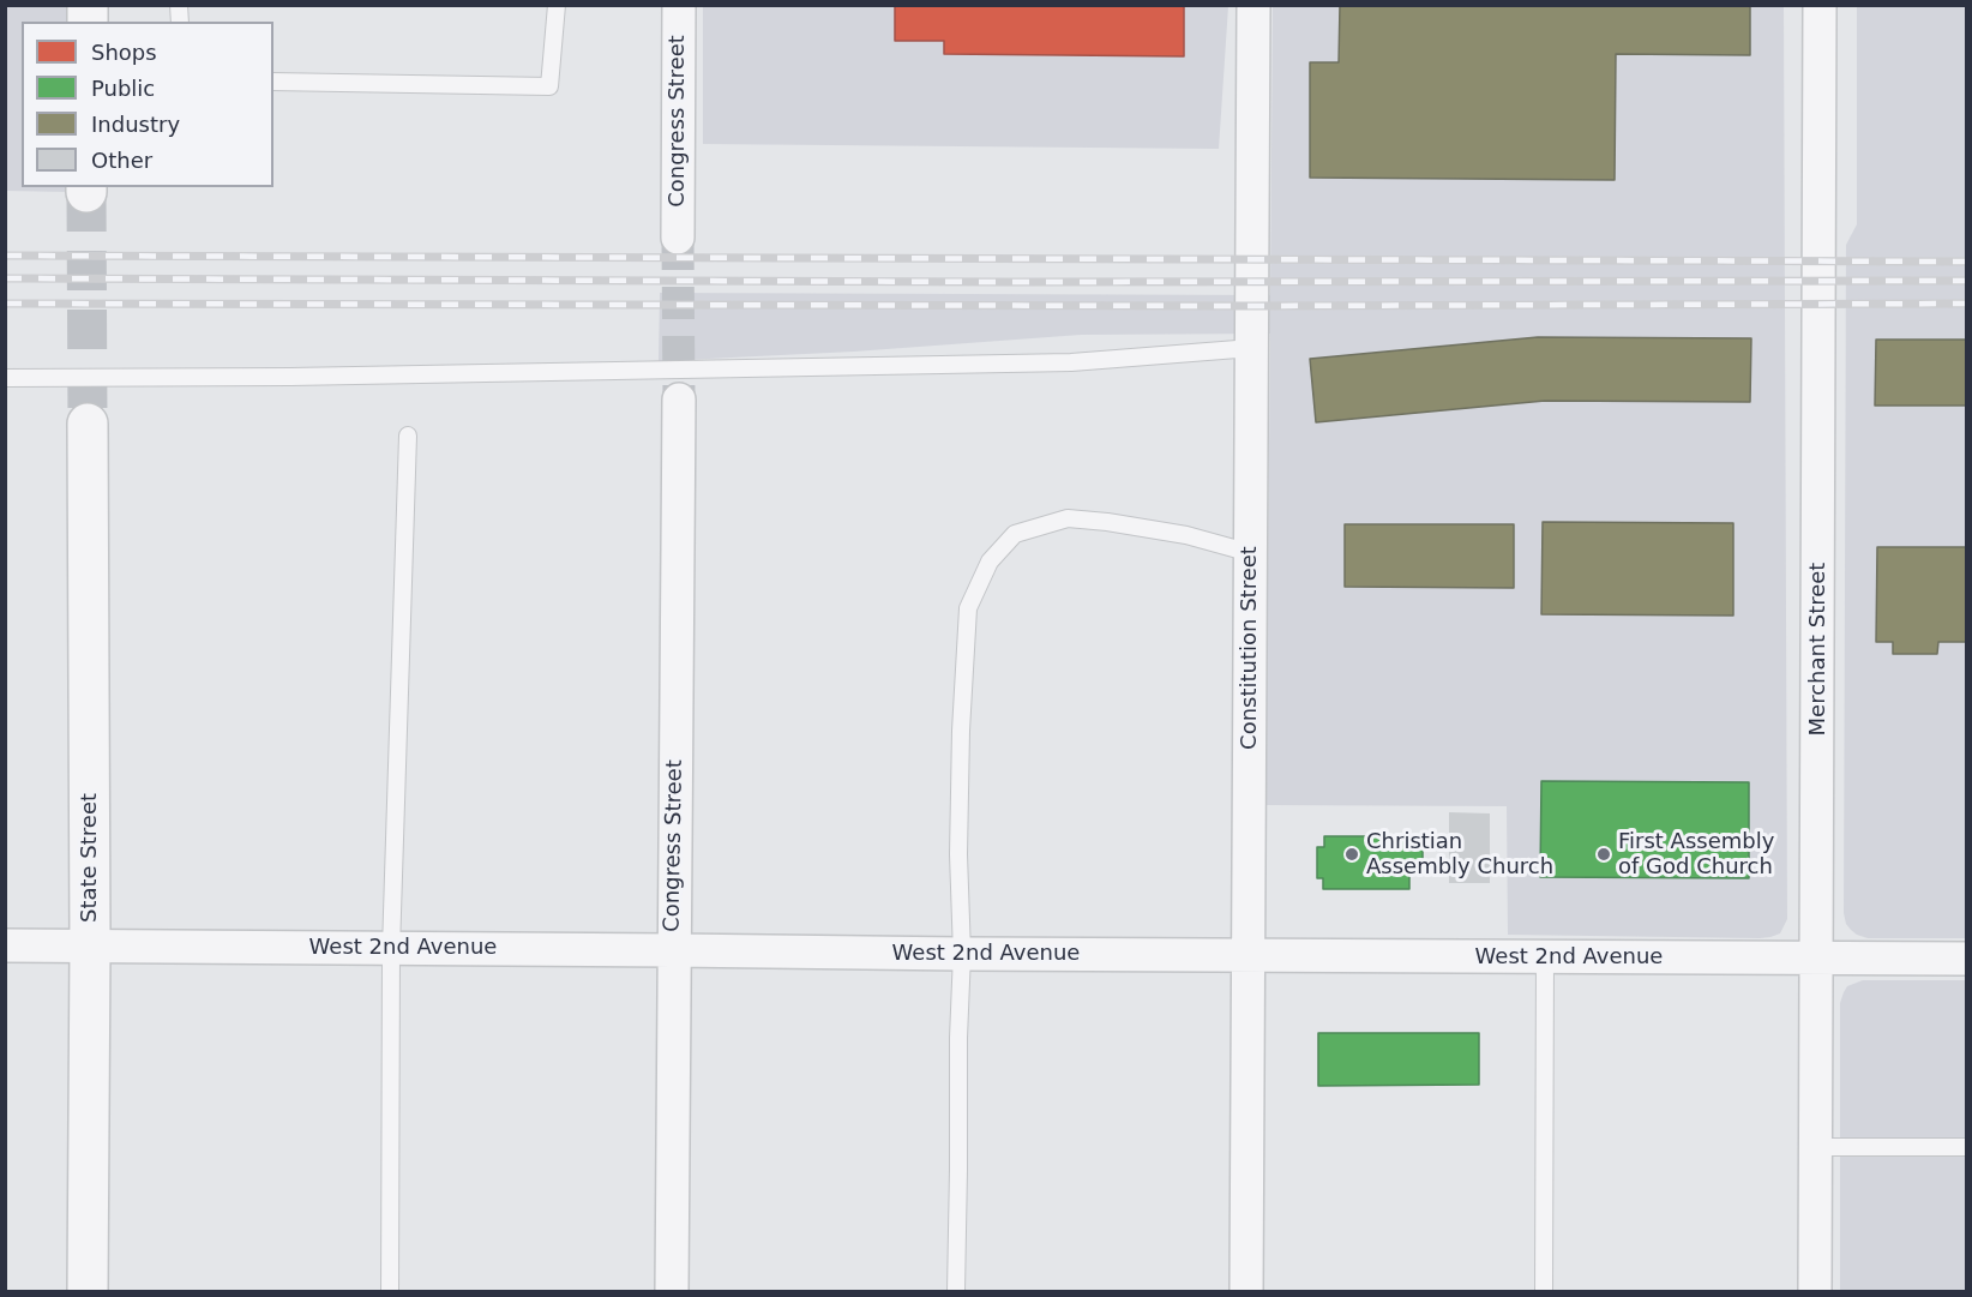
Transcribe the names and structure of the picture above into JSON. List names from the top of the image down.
{
  "streets": {
    "street": [
      "Congress Street",
      "Constitution Street",
      "Merchant Street",
      "State Street",
      "West 2nd Avenue"
    ]
  },
  "crossings": [
    ["Congress Street", "West 2nd Avenue"],
    ["Constitution Street", "West 2nd Avenue"],
    ["Merchant Street", "West 2nd Avenue"],
    ["State Street", "West 2nd Avenue"]
  ],
  "places": ["Christian Assembly Church", "First Assembly of God Church"],
  "legend": [
    "Shops",
    "Public",
    "Industry",
    "Other"
  ]
}
